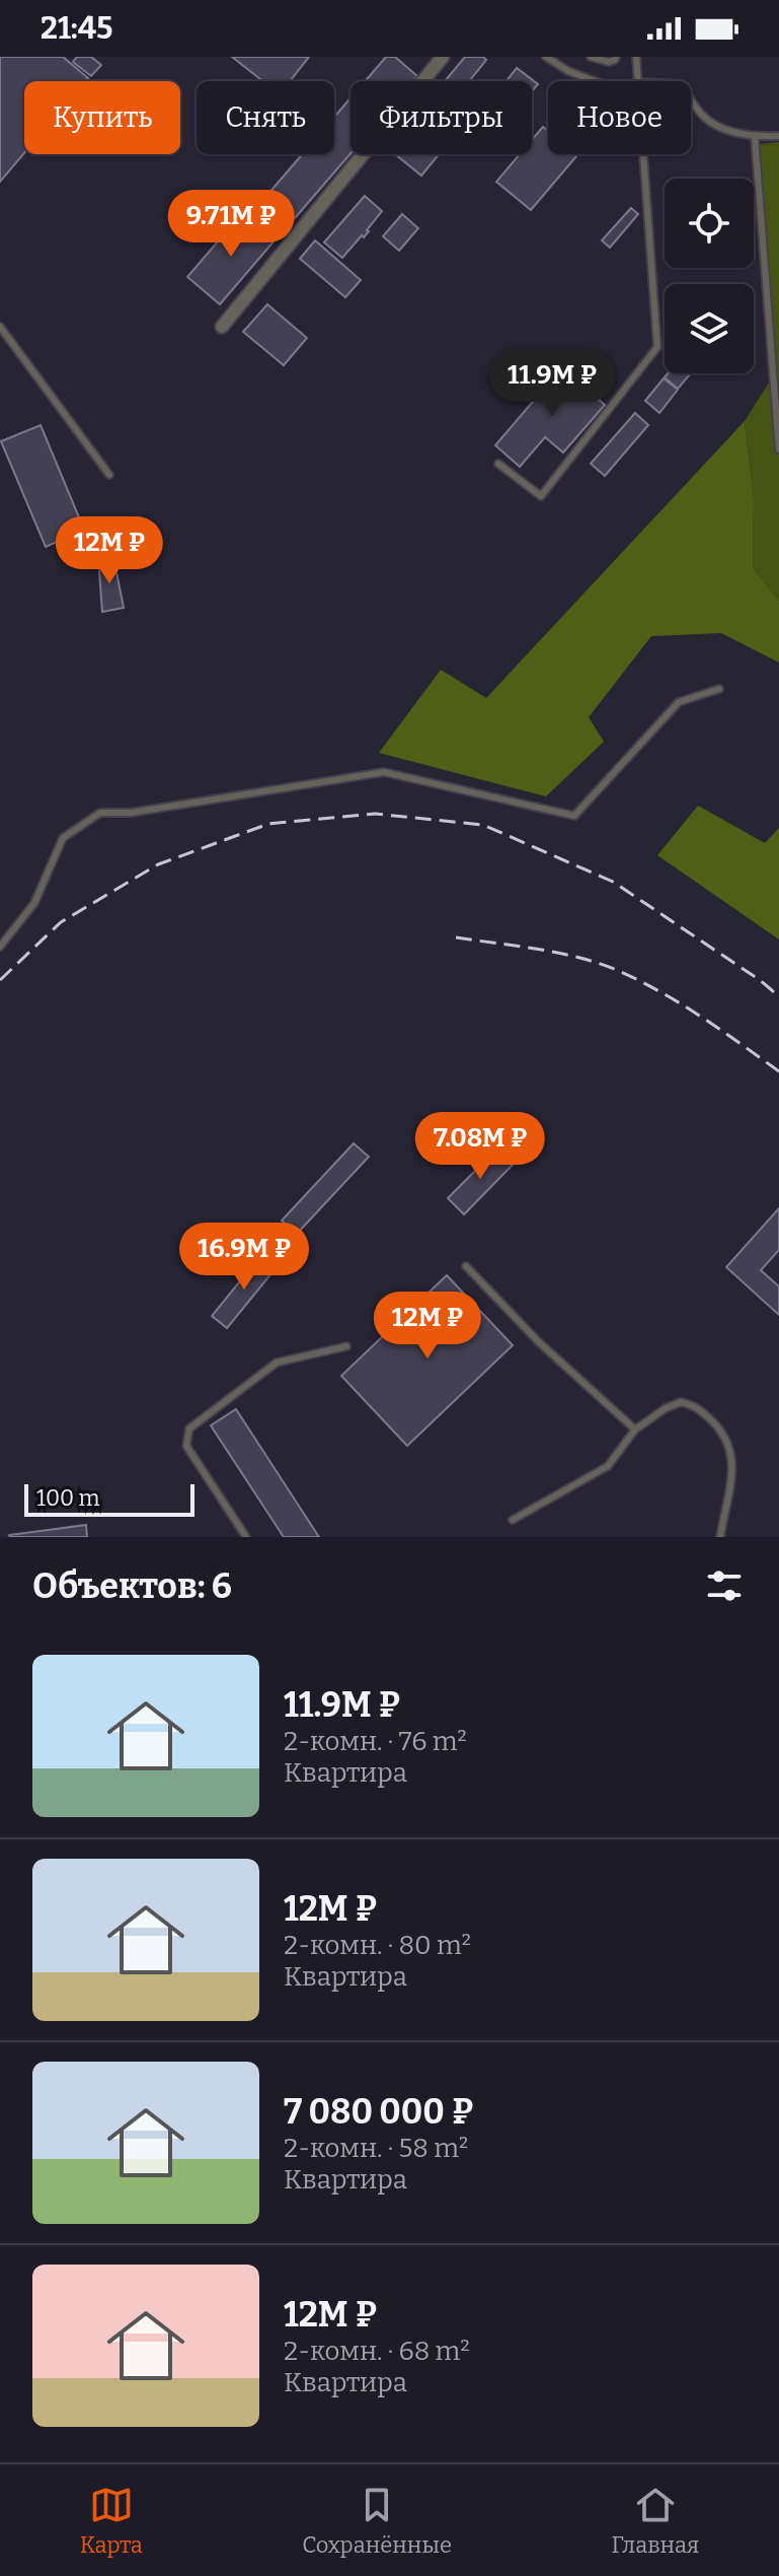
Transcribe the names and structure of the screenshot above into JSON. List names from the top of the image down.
{
  "scale_bar": "100 m",
  "page": {
    "status": "21:45",
    "chip": [
      "Купить",
      "Снять",
      "Фильтры",
      "Новое"
    ],
    "price": [
      "9.71M ₽",
      "11.9M ₽",
      "12M ₽",
      "7.08M ₽",
      "16.9M ₽",
      "12M ₽"
    ],
    "scale": "100 m",
    "heading": "Объектов: 6",
    "list": [
      {
        "name": "11.9M ₽",
        "note": "2-комн. · 76 m² · Квартира"
      },
      {
        "name": "12M ₽",
        "note": "2-комн. · 80 m² · Квартира"
      },
      {
        "name": "7 080 000 ₽",
        "note": "2-комн. · 58 m² · Квартира"
      },
      {
        "name": "12M ₽",
        "note": "2-комн. · 68 m² · Квартира"
      }
    ],
    "tabs": ["Карта", "Сохранённые", "Главная"]
  }
}
